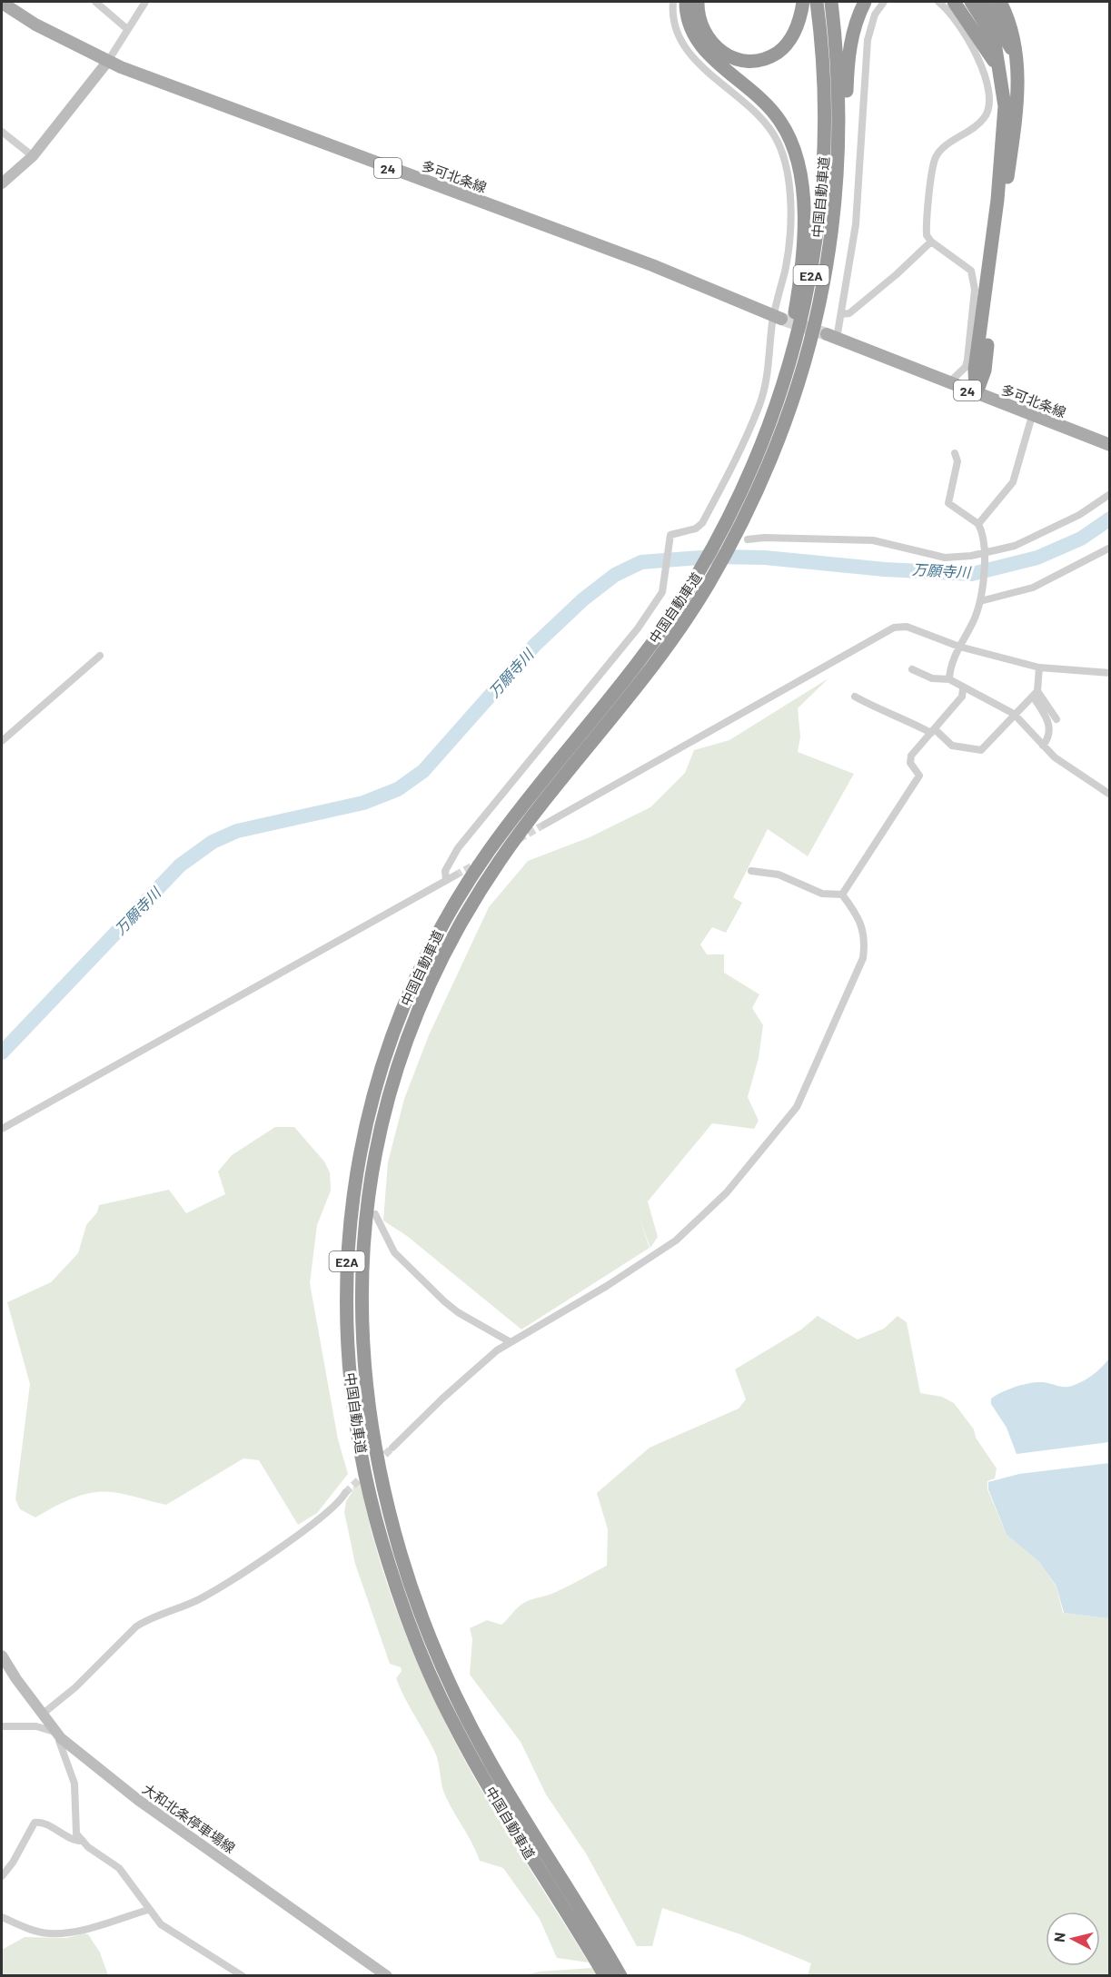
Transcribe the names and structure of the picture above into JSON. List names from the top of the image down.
{
  "streets": {
    "highway": ["中国自動車道", "E2A"],
    "main road": ["24", "多可北条線", "大和北条停車場線"]
  },
  "water": ["万願寺川"],
  "north": "left"
}
